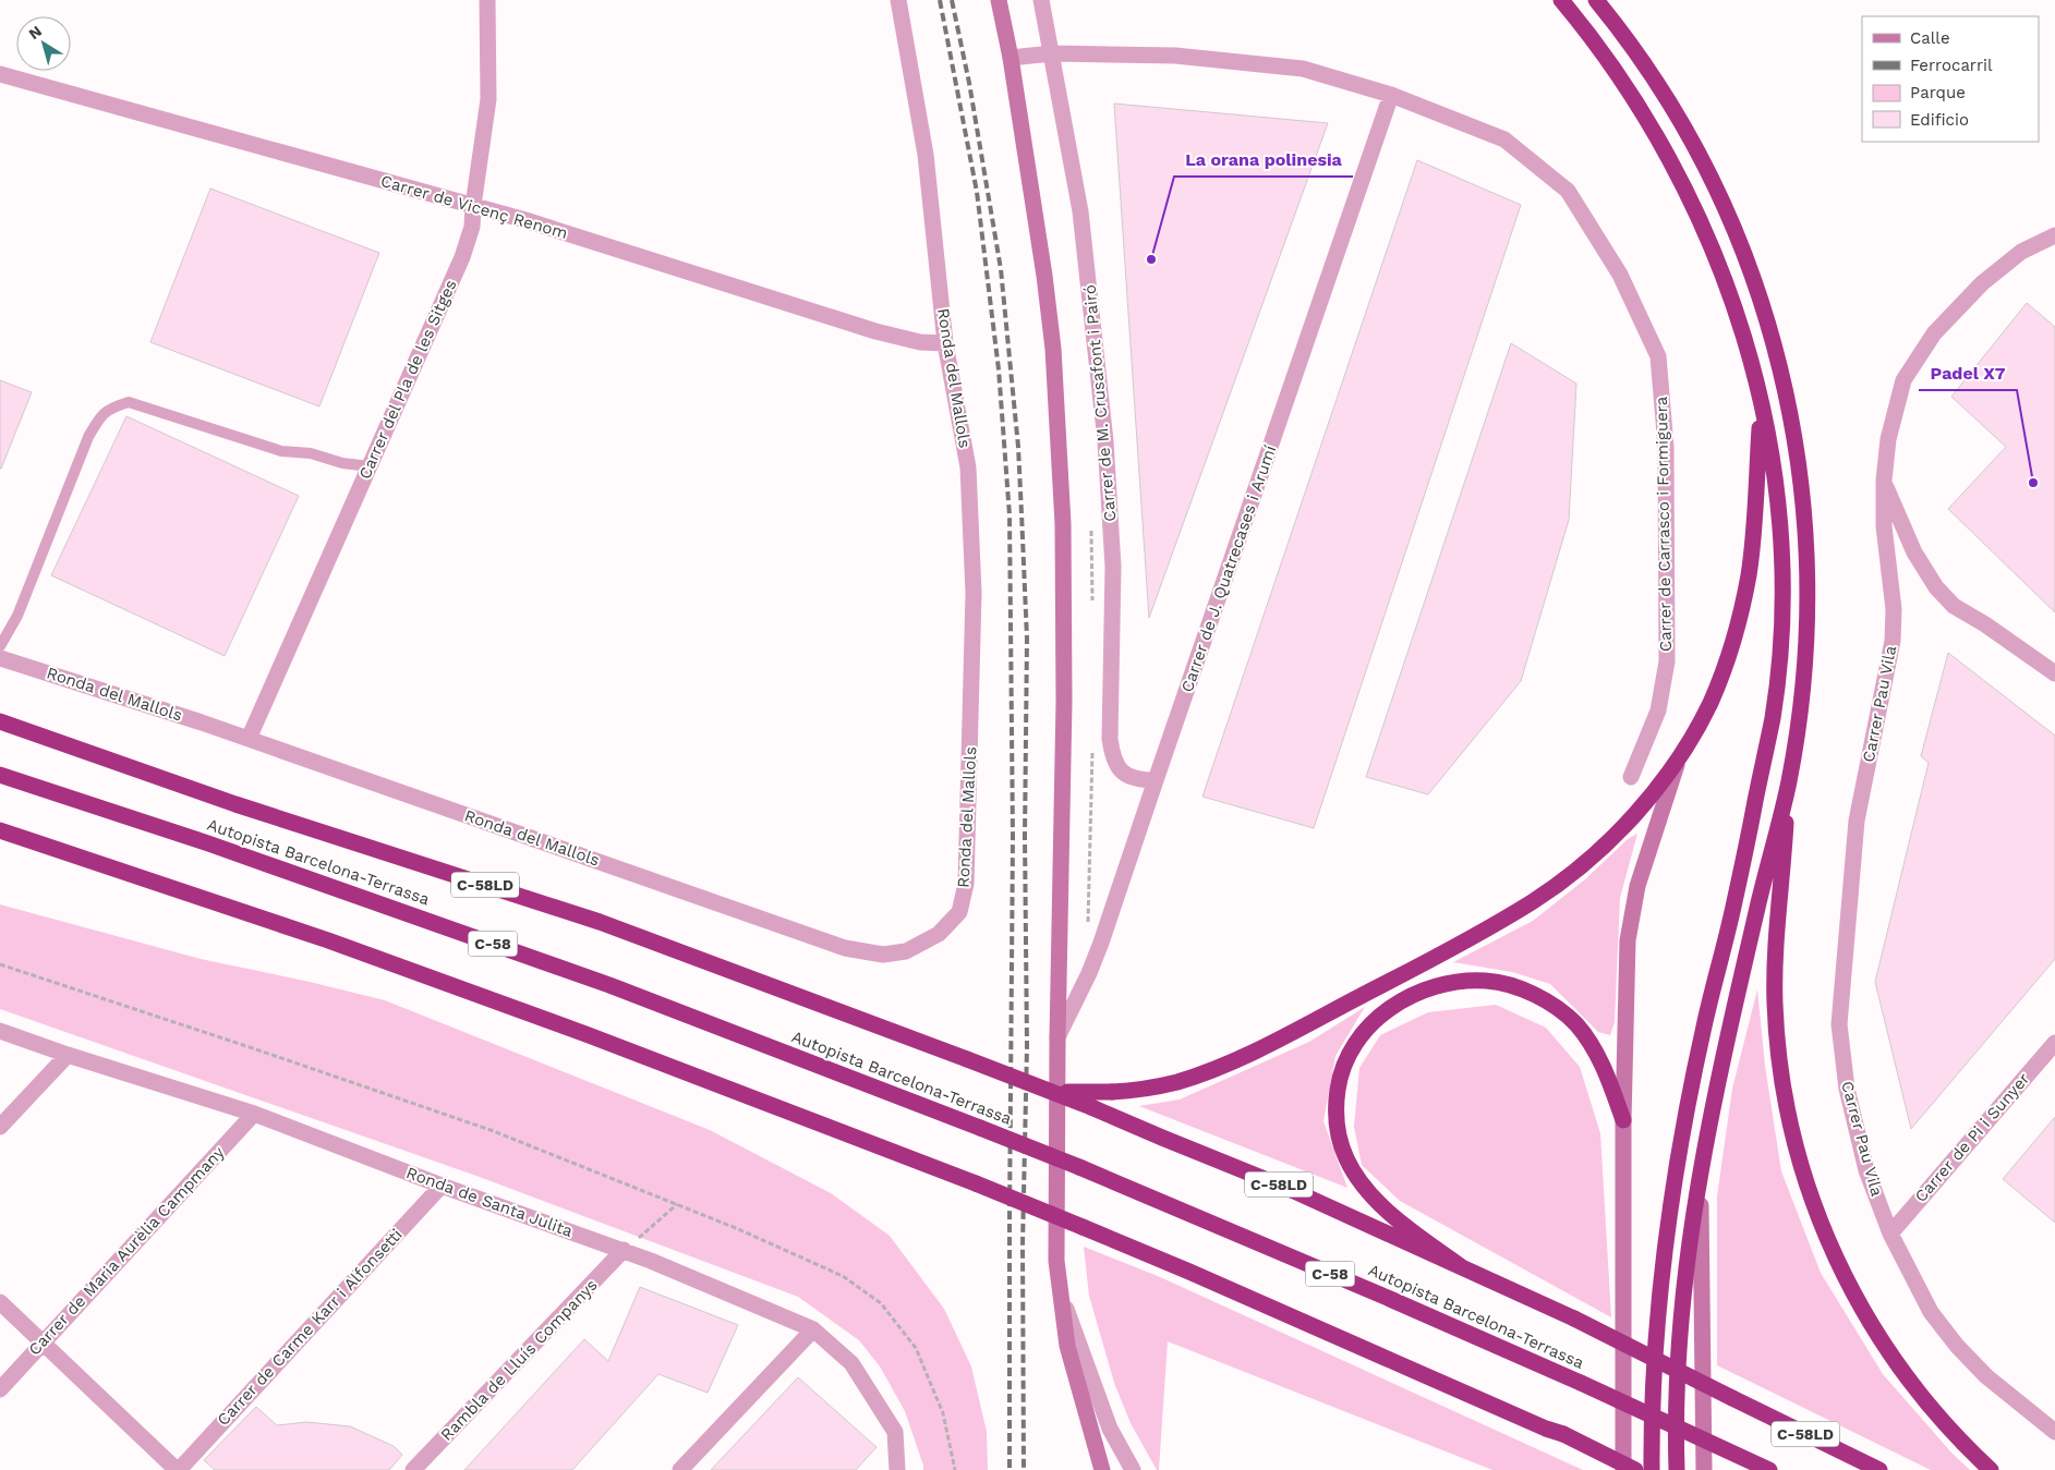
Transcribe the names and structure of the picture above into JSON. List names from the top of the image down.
{
  "streets": {
    "highway": ["Autopista Barcelona-Terrassa", "C-58LD", "C-58"],
    "street": [
      "Carrer de Vicenç Renom",
      "Ronda del Mallols",
      "Carrer del Pla de les Sitges",
      "Carrer de M. Crusafont i Pairó",
      "Carrer de Carrasco i Formiguera",
      "Carrer de J. Quatrecases i Arumí",
      "Carrer Pau Vila",
      "Carrer de Pi i Sunyer",
      "Ronda de Santa Julita",
      "Carrer de Maria Aurèlia Campmany",
      "Carrer de Carme Karr i Alfonsetti",
      "Rambla de Lluís Companys"
    ]
  },
  "crossings": [
    ["Carrer de Vicenç Renom", "Ronda del Mallols"],
    ["Carrer de Vicenç Renom", "Carrer del Pla de les Sitges"],
    ["Ronda del Mallols", "Carrer del Pla de les Sitges"],
    ["Carrer de M. Crusafont i Pairó", "Carrer de Carrasco i Formiguera"],
    ["Carrer de M. Crusafont i Pairó", "Carrer de J. Quatrecases i Arumí"],
    ["Carrer de Carrasco i Formiguera", "Carrer de J. Quatrecases i Arumí"],
    ["Carrer Pau Vila", "Carrer de Pi i Sunyer"],
    ["Ronda de Santa Julita", "Carrer de Maria Aurèlia Campmany"],
    ["Ronda de Santa Julita", "Carrer de Carme Karr i Alfonsetti"],
    ["Ronda de Santa Julita", "Rambla de Lluís Companys"]
  ],
  "places": ["La orana polinesia", "Padel X7"],
  "legend": [
    "Calle",
    "Ferrocarril",
    "Parque",
    "Edificio"
  ],
  "north": "top left"
}
